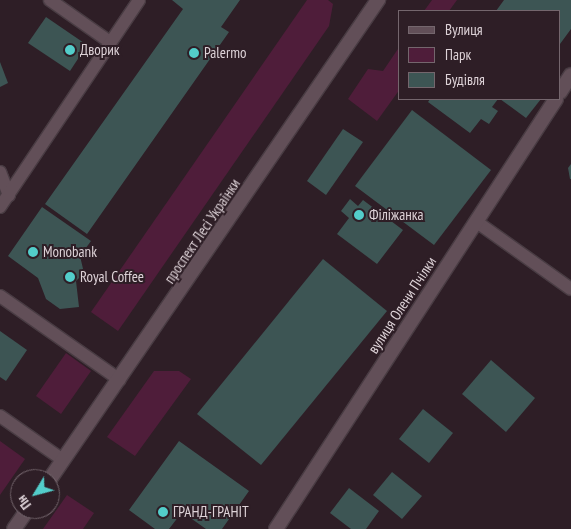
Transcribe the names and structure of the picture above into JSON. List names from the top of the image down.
{
  "streets": {
    "main road": ["проспект Лесі Українки", "вулиця Олени Пчілки"]
  },
  "places": [
    "Дворик",
    "Palermo",
    "Філіжанка",
    "Monobank",
    "Royal Coffee",
    "ГРАНД-ГРАНІТ"
  ],
  "legend": ["Вулиця", "Парк", "Будівля"],
  "north": "bottom left"
}
